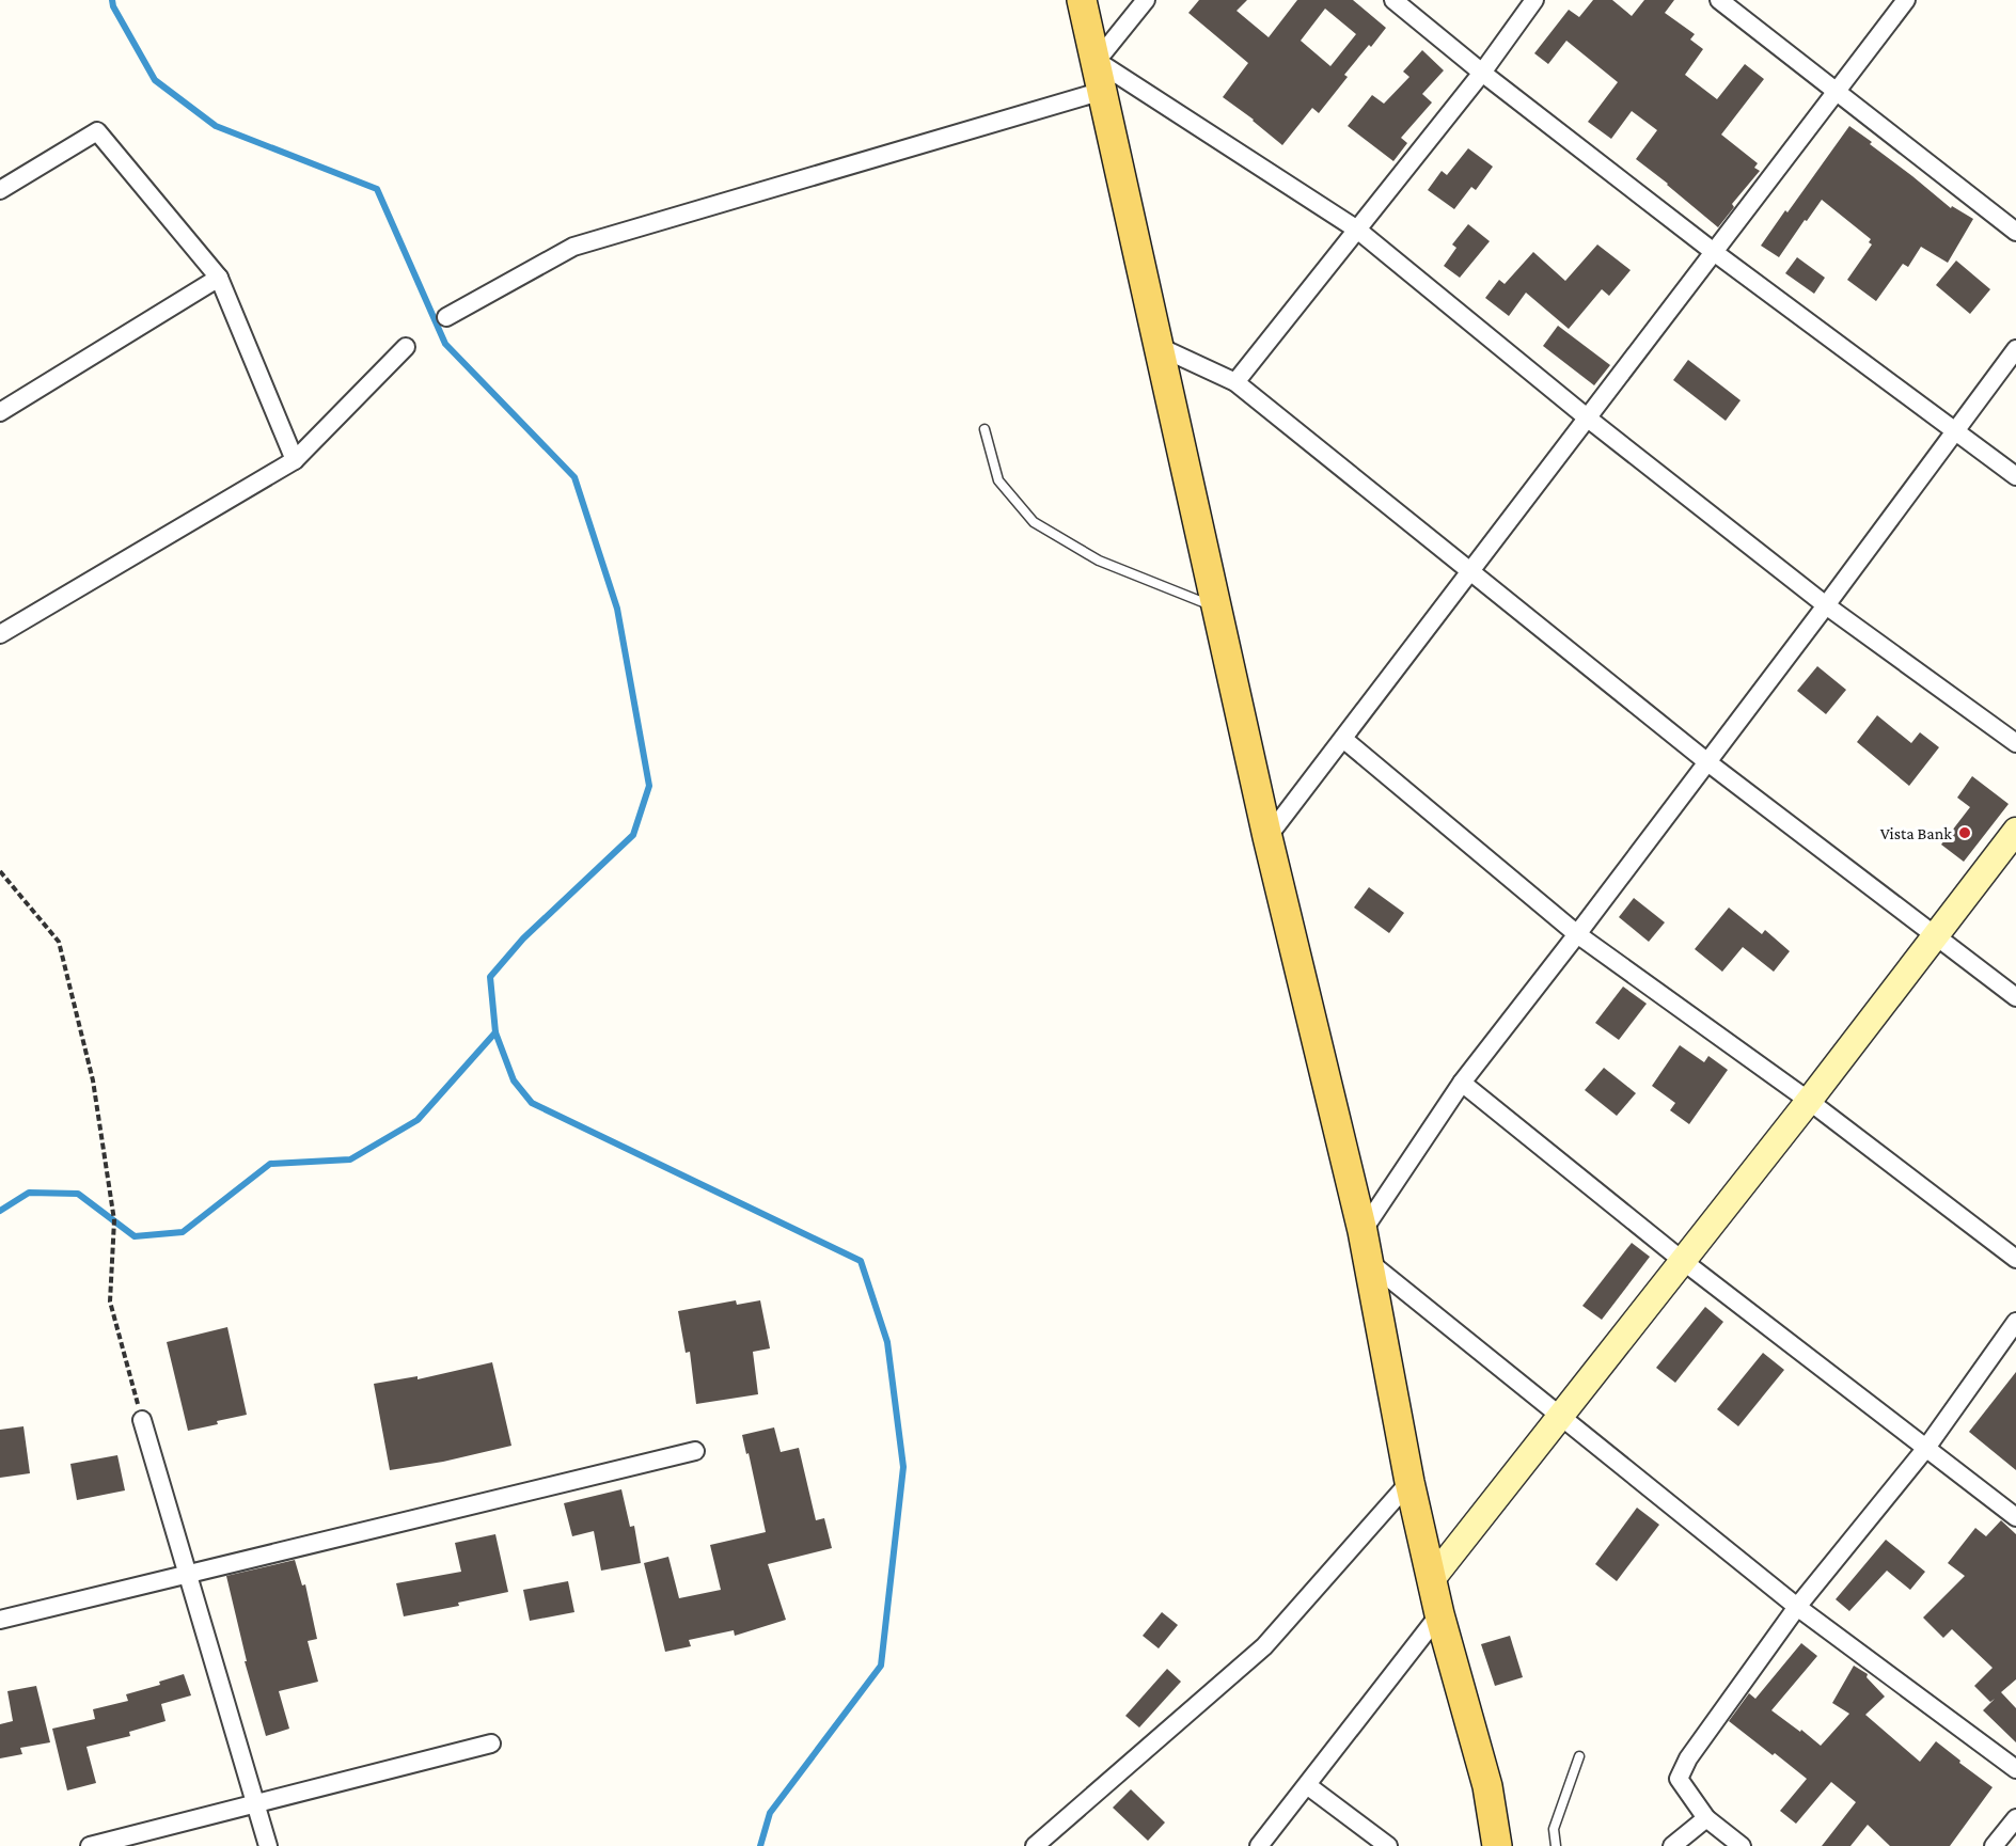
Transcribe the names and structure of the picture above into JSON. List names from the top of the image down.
{
  "places": ["Vista Bank"]
}
